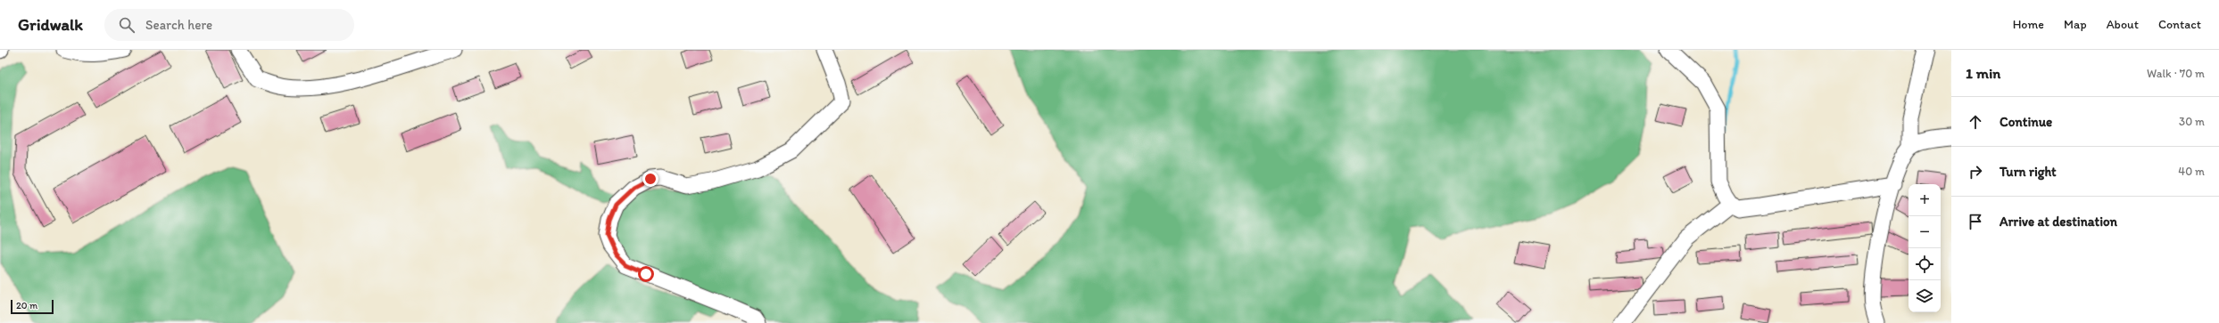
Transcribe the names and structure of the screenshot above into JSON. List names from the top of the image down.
{
  "scale_bar": "20 m",
  "page": {
    "header": "Gridwalk",
    "search": "Search here",
    "nav": [
      "Home",
      "Map",
      "About",
      "Contact"
    ],
    "heading": ["1 min", "Walk · 70 m"],
    "list": [
      ["Continue", "30 m"],
      ["Turn right", "40 m"],
      "Arrive at destination"
    ],
    "map_buttons": ["+", "−"],
    "scale": "20 m"
  }
}
